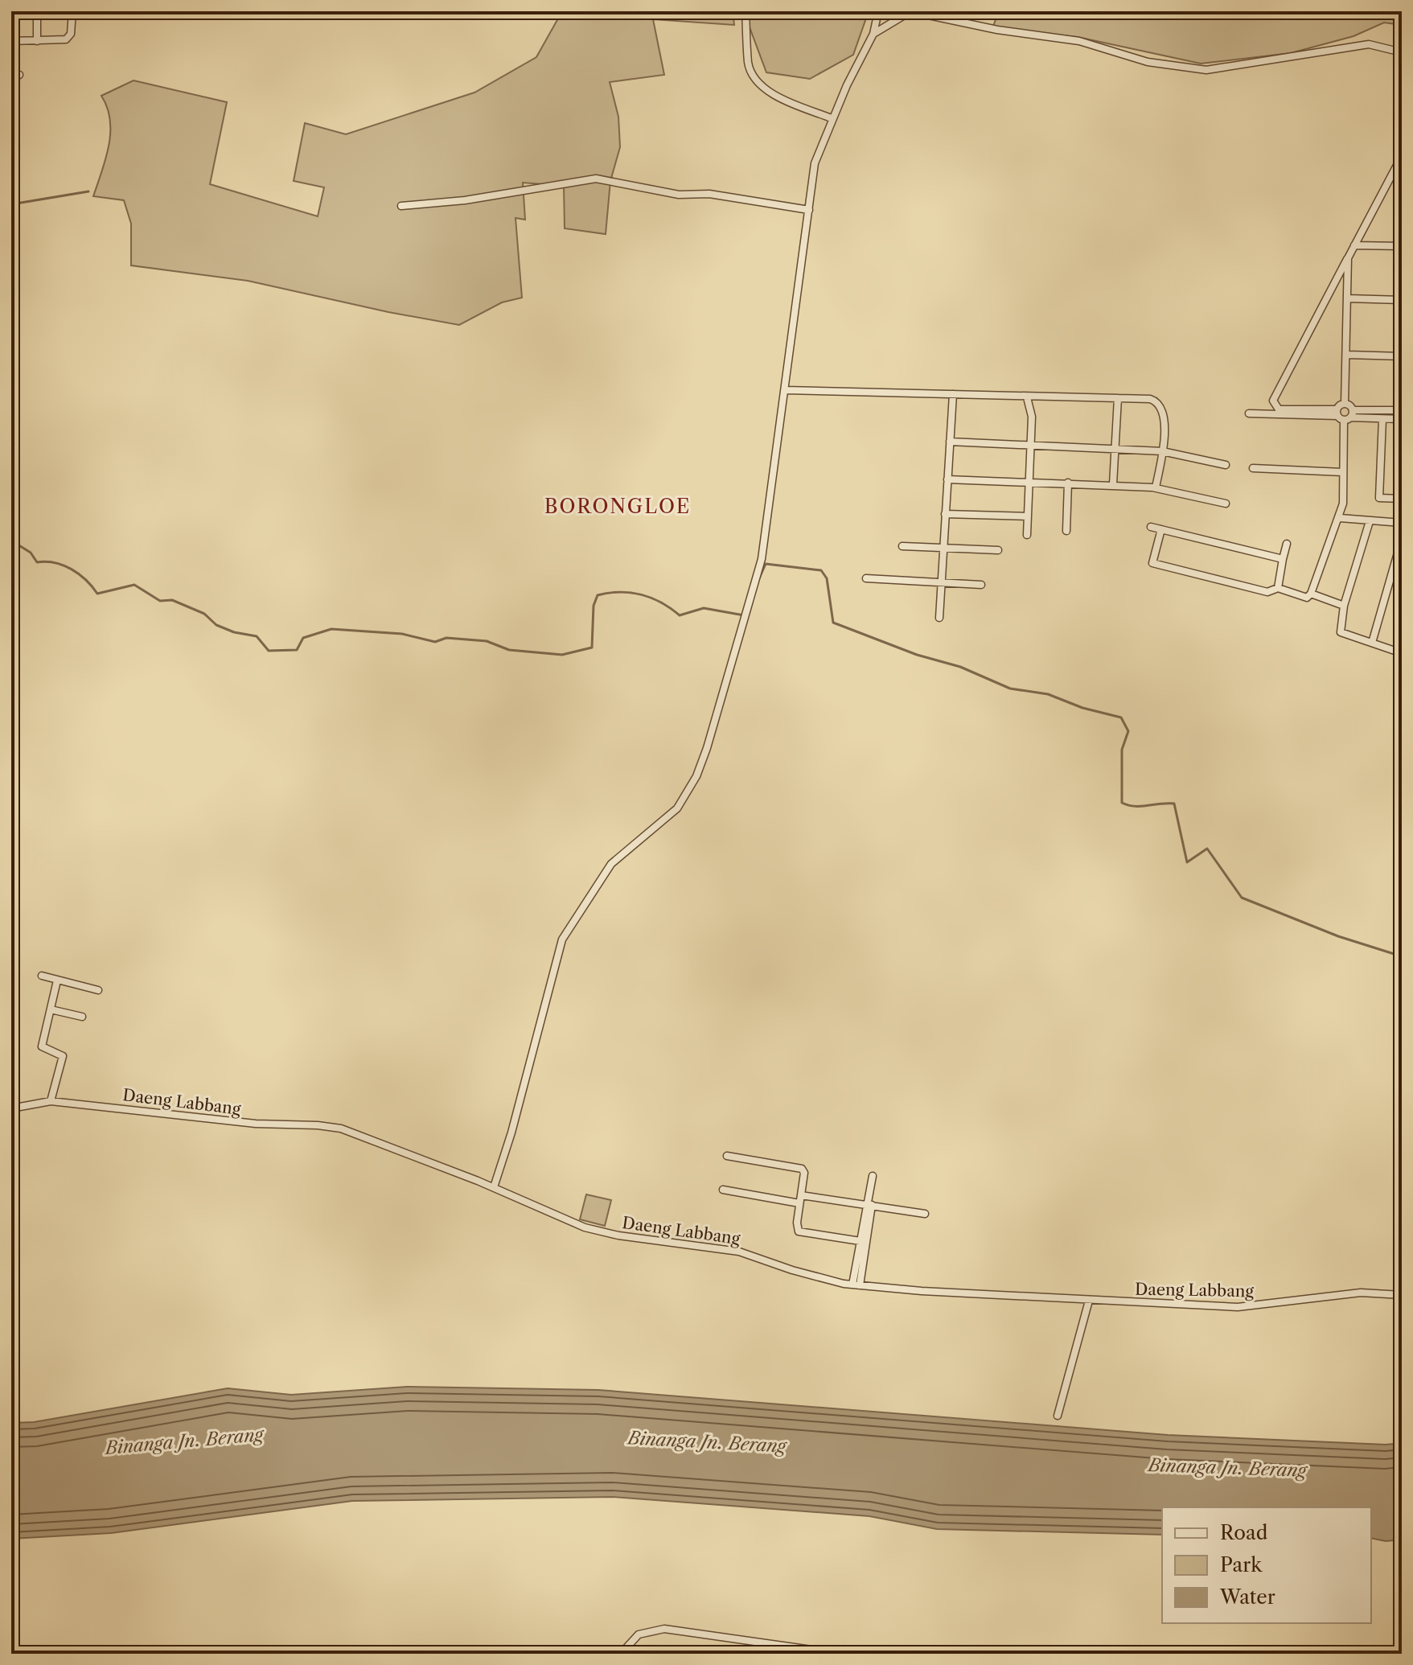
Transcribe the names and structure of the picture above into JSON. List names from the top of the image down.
{
  "streets": {
    "street": ["Daeng Labbang"]
  },
  "districts": ["BORONGLOE"],
  "water": ["Binanga Jn. Berang"],
  "legend": ["Road", "Park", "Water"]
}
